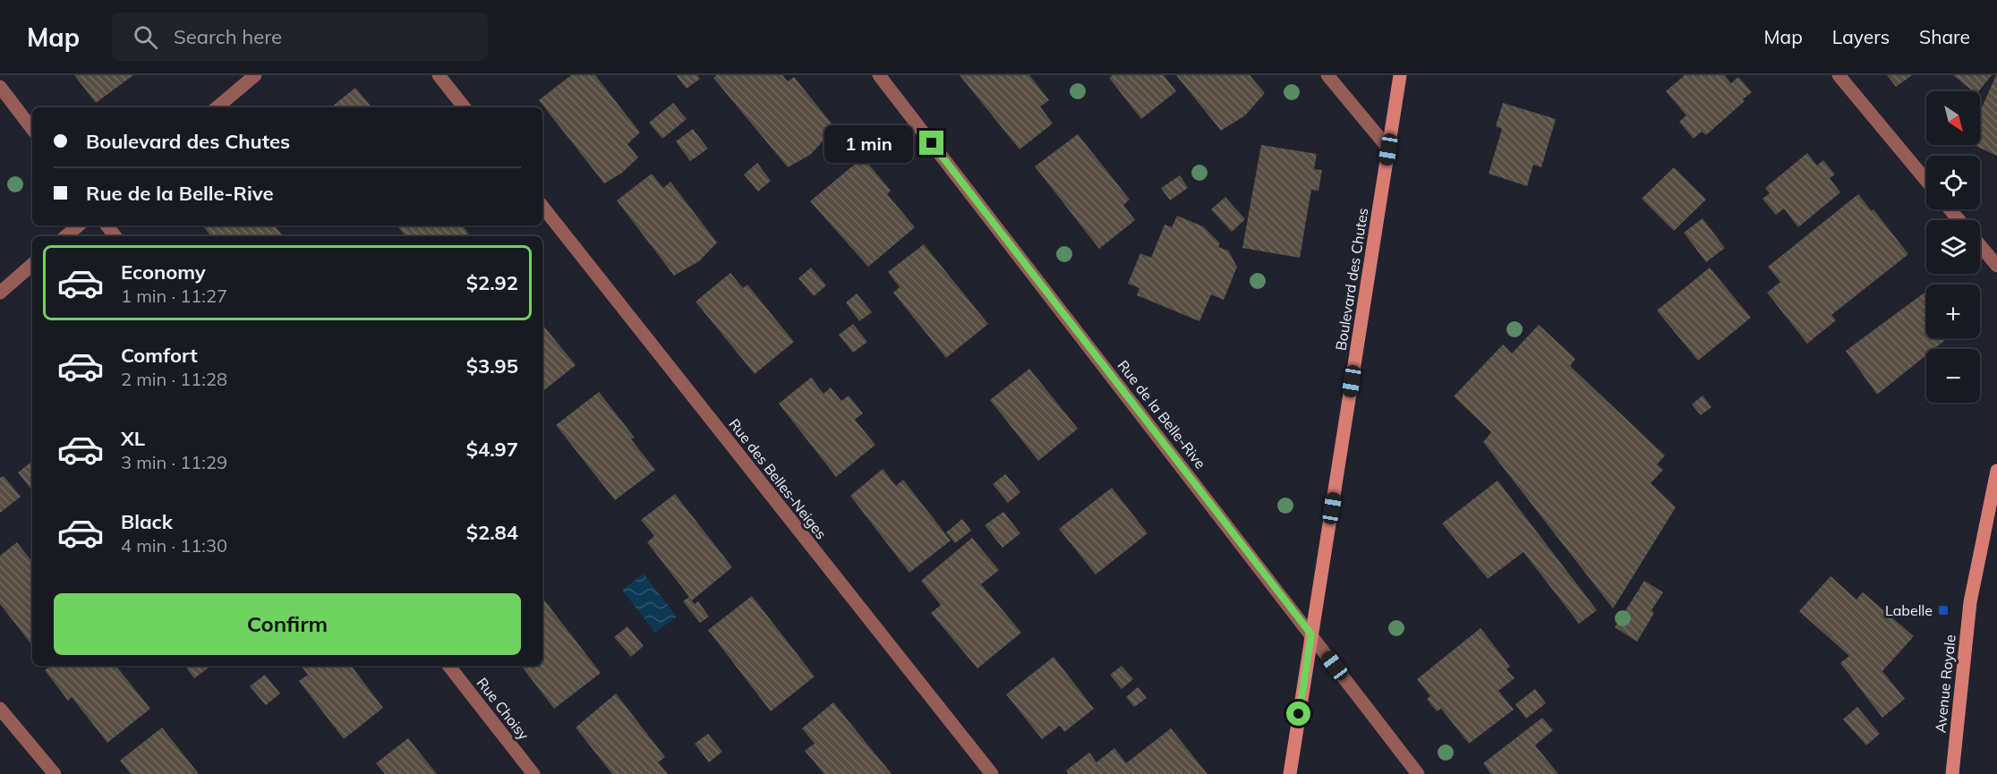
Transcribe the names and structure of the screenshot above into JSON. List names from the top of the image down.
{
  "streets": {
    "street": [
      "Boulevard des Chutes",
      "Rue de la Belle-Rive",
      "Rue des Belles-Neiges",
      "Avenue Royale",
      "Rue Choisy"
    ]
  },
  "crossings": [
    ["Boulevard des Chutes", "Rue de la Belle-Rive"]
  ],
  "places": {
    "transit": ["Labelle"]
  },
  "north": "bottom right",
  "page": {
    "header": "Map",
    "search": "Search here",
    "nav": ["Map", "Layers", "Share"],
    "map_buttons": ["+", "−"],
    "banner": ["Boulevard des Chutes", "Rue de la Belle-Rive"],
    "bubble": "1 min",
    "list": [
      {
        "name": "Economy",
        "note": "1 min · 11:27",
        "value": "$2.92"
      },
      {
        "name": "Comfort",
        "note": "2 min · 11:28",
        "value": "$3.95"
      },
      {
        "name": "XL",
        "note": "3 min · 11:29",
        "value": "$4.97"
      },
      {
        "name": "Black",
        "note": "4 min · 11:30",
        "value": "$2.84"
      }
    ],
    "buttons": "Confirm"
  }
}
